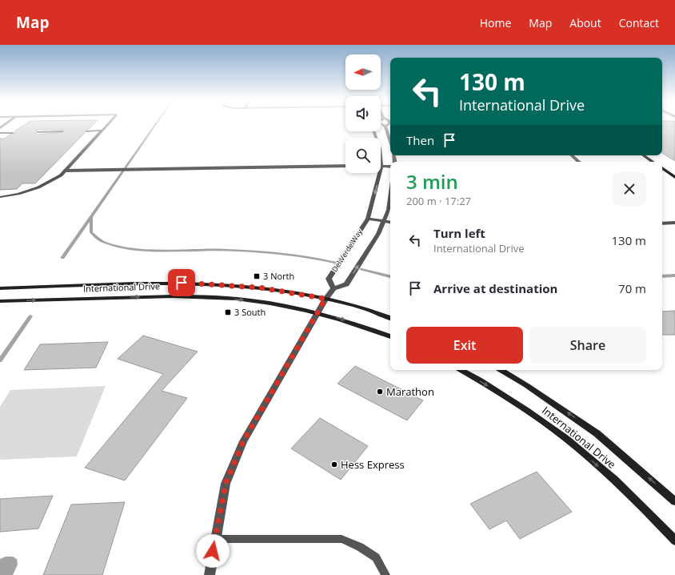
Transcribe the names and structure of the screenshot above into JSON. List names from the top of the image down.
{
  "streets": {
    "street": ["Del Verde Way", "International Drive"]
  },
  "places": {
    "transit": ["3 North", "3 South"],
    "other": ["Marathon", "Hess Express"]
  },
  "north": "left",
  "page": {
    "header": "Map",
    "nav": [
      "Home",
      "Map",
      "About",
      "Contact"
    ],
    "turn": ["130 m", "International Drive"],
    "then": "Then",
    "heading": ["3 min", "200 m · 17:27"],
    "list": [
      {
        "name": "Turn left",
        "note": "International Drive",
        "value": "130 m"
      },
      {
        "name": "Arrive at destination",
        "value": "70 m"
      }
    ],
    "buttons": ["Exit", "Share"]
  }
}
